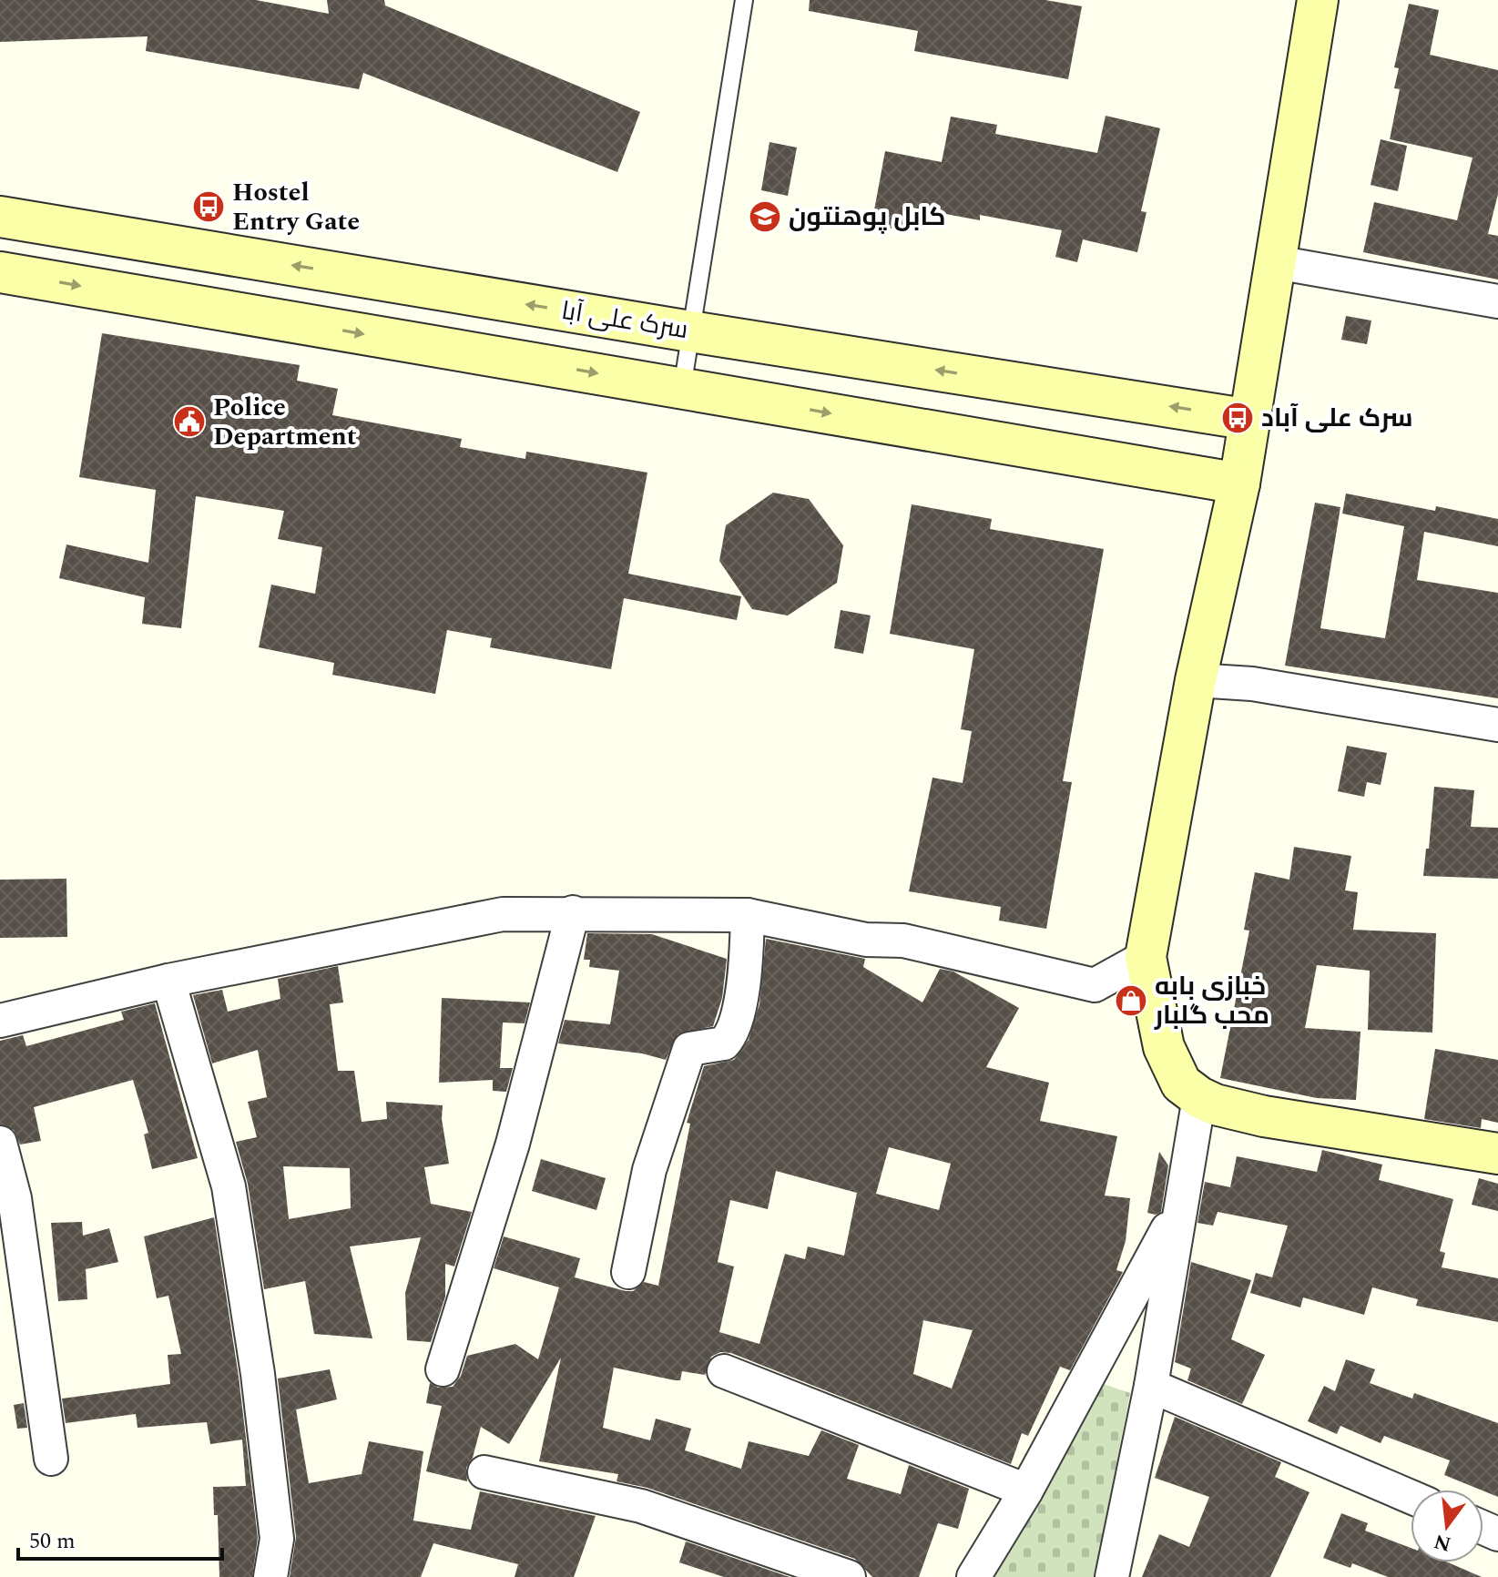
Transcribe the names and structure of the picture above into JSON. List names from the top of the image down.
{
  "streets": {
    "street": ["سرک علی آبا"]
  },
  "places": {
    "bus stop": ["Hostel Entry Gate", "سرک علی آباد"],
    "school or university": ["کابل پوهنتون"],
    "public building": ["Police Department"],
    "shop": ["خبازی بابه محب گلبار"]
  },
  "scale_bar": "50 m",
  "north": "bottom"
}
